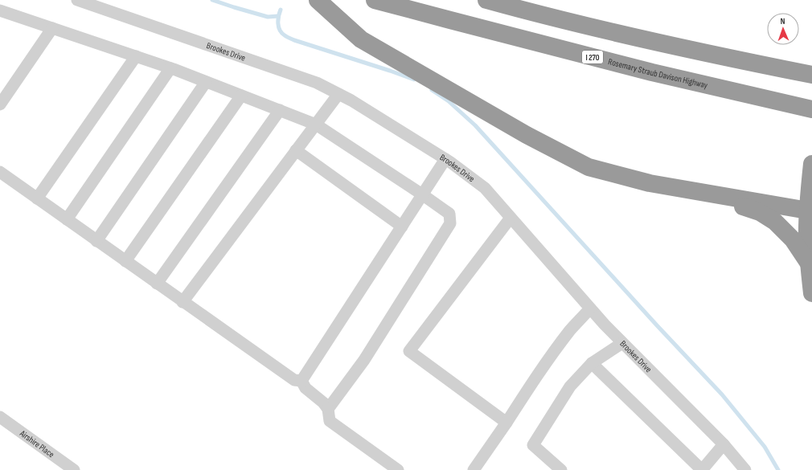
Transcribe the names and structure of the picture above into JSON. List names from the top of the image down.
{
  "streets": {
    "highway": ["I 270", "Rosemary Straub Davison Highway"],
    "street": ["Brookes Drive", "Airshire Place"]
  },
  "north": "top"
}
